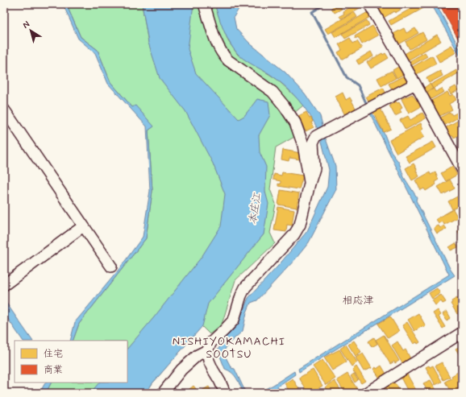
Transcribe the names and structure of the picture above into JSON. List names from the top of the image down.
{
  "districts": ["相応津", "NISHIYOKAMACHI SOOTSU"],
  "water": ["本庄江"],
  "legend": ["住宅", "商業"],
  "north": "top left"
}
